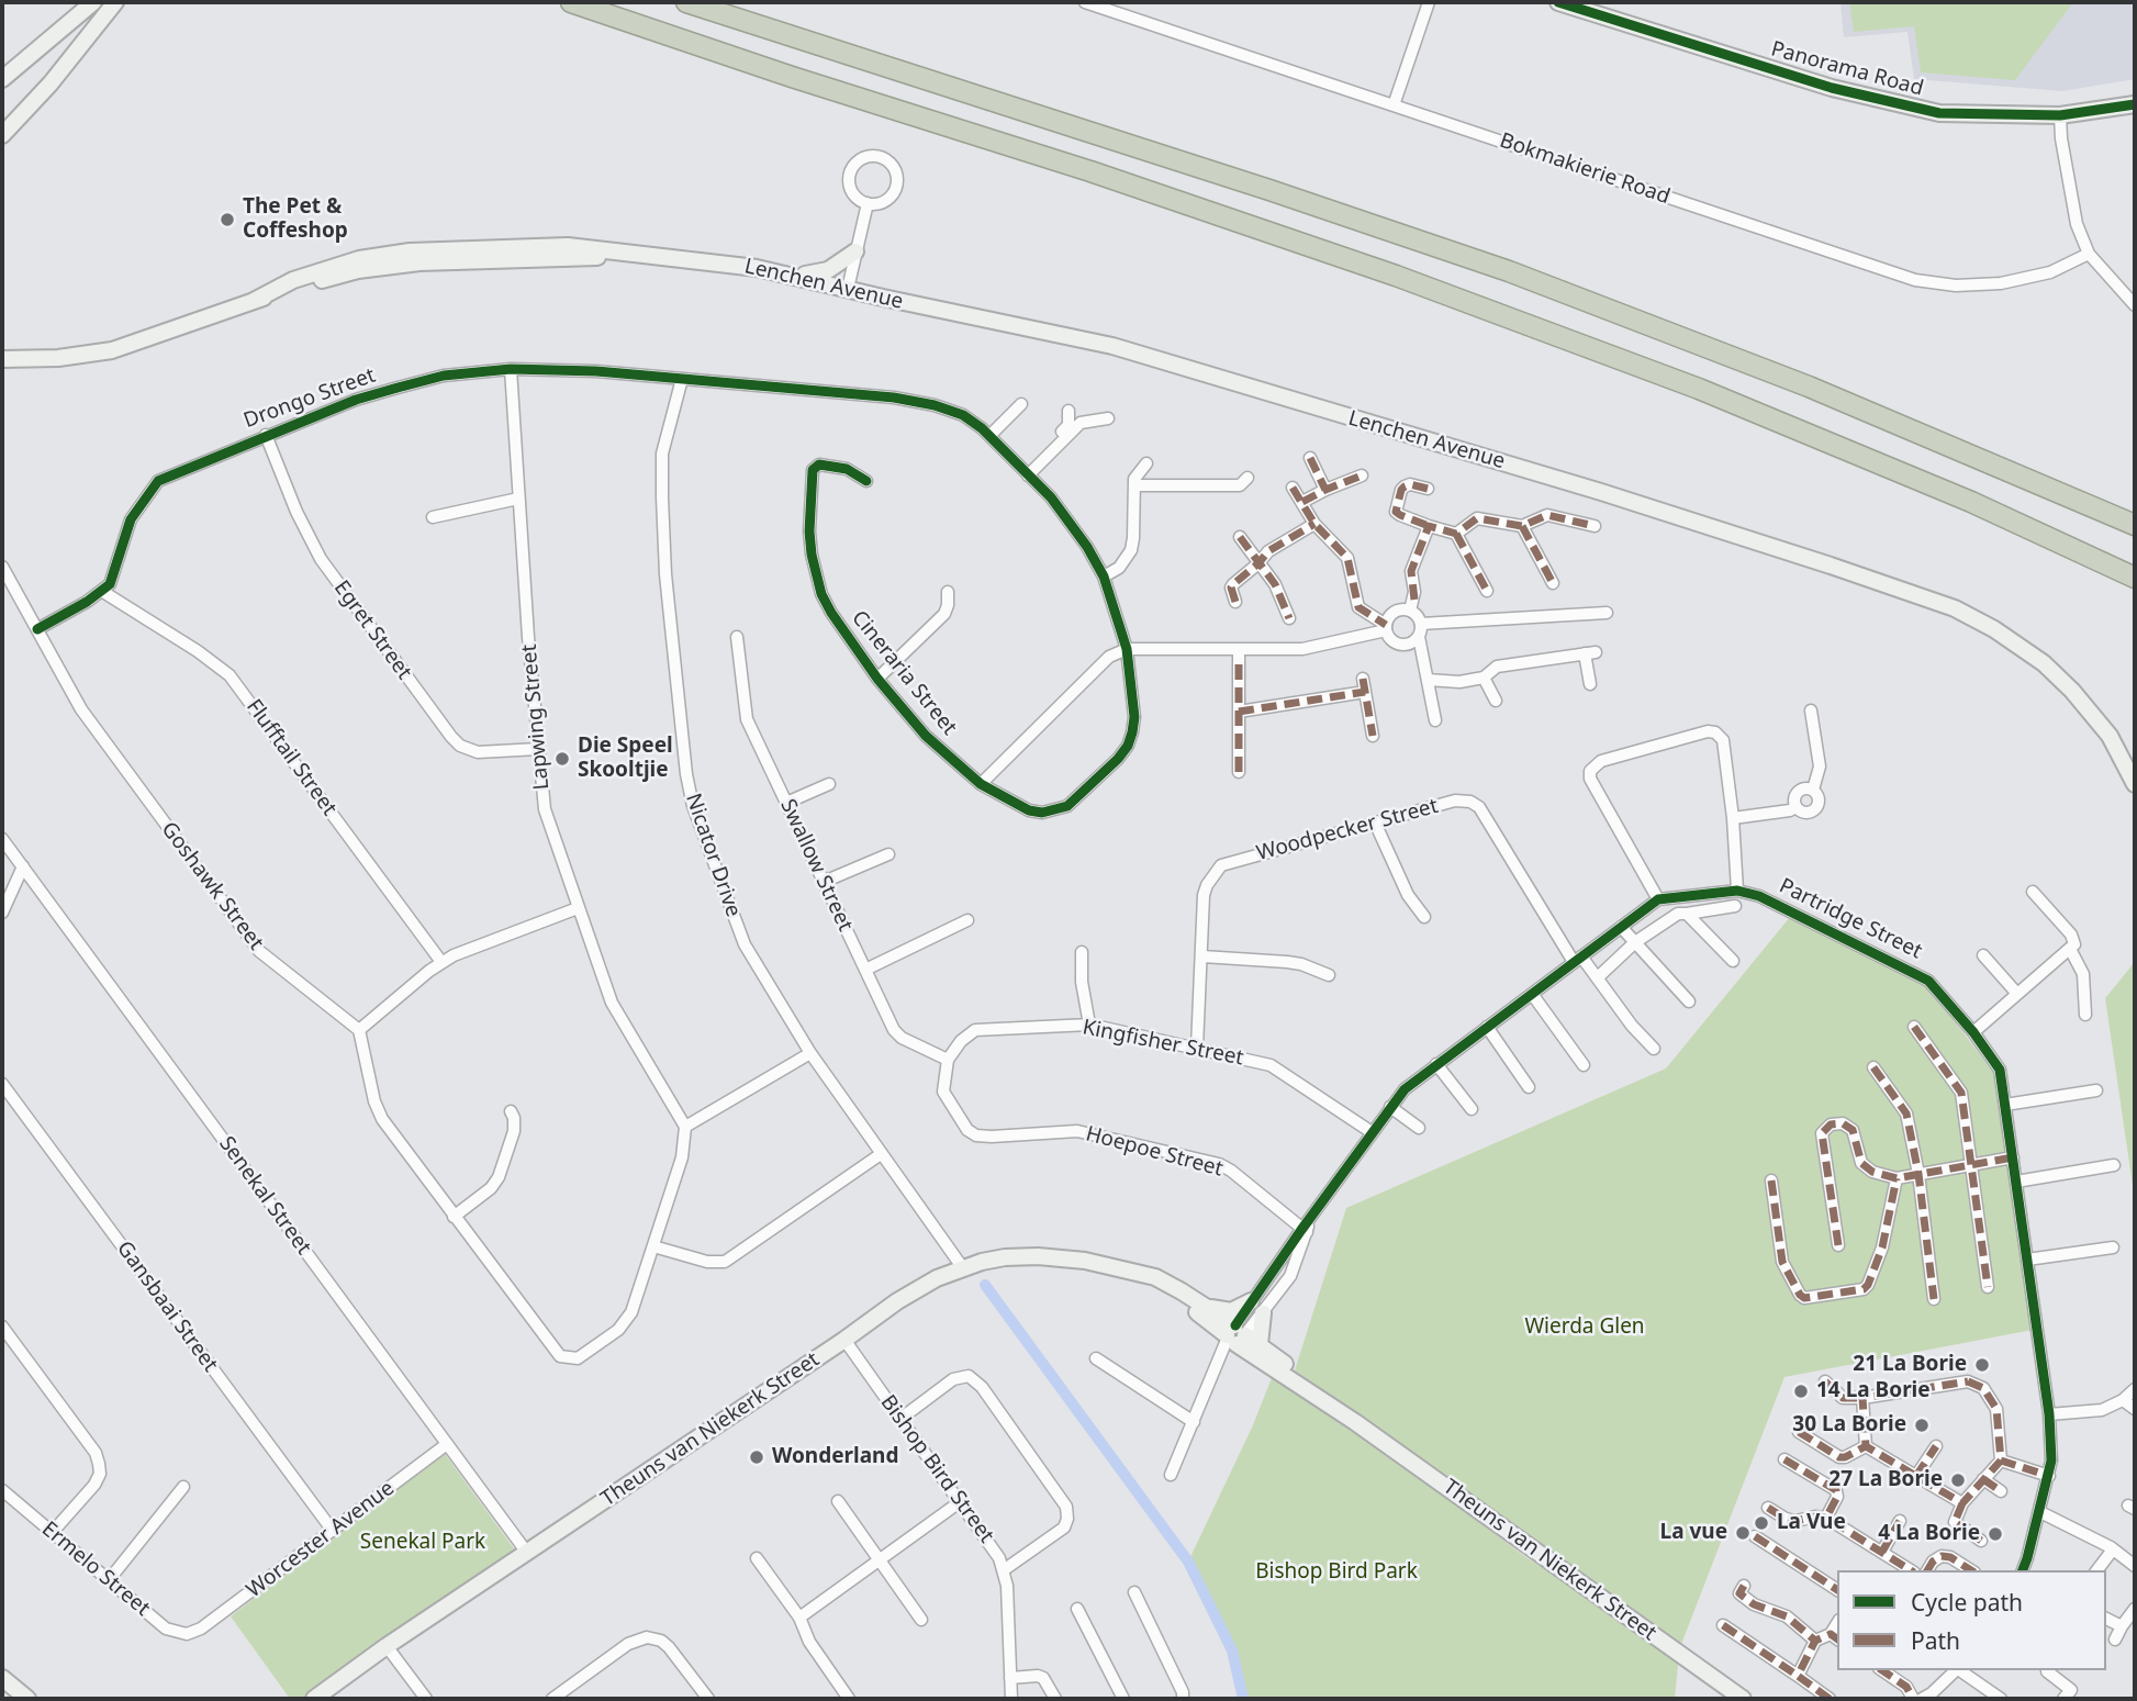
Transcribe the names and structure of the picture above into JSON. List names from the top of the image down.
{
  "streets": {
    "main road": ["Panorama Road", "Lenchen Avenue", "Theuns van Niekerk Street"],
    "street": [
      "Bokmakierie Road",
      "Drongo Street",
      "Egret Street",
      "Cineraria Street",
      "Lapwing Street",
      "Flufftail Street",
      "Woodpecker Street",
      "Nicator Drive",
      "Swallow Street",
      "Goshawk Street",
      "Partridge Street",
      "Kingfisher Street",
      "Hoepoe Street",
      "Senekal Street",
      "Gansbaai Street",
      "Bishop Bird Street",
      "Worcester Avenue",
      "Ermelo Street"
    ]
  },
  "crossings": [
    ["Drongo Street", "Egret Street"],
    ["Drongo Street", "Cineraria Street"],
    ["Drongo Street", "Lapwing Street"],
    ["Drongo Street", "Flufftail Street"],
    ["Drongo Street", "Nicator Drive"],
    ["Egret Street", "Lapwing Street"],
    ["Cineraria Street", "Nicator Drive"],
    ["Woodpecker Street", "Partridge Street"],
    ["Woodpecker Street", "Kingfisher Street"],
    ["Nicator Drive", "Theuns van Niekerk Street"],
    ["Swallow Street", "Kingfisher Street"],
    ["Swallow Street", "Hoepoe Street"],
    ["Partridge Street", "Kingfisher Street"],
    ["Partridge Street", "Hoepoe Street"],
    ["Partridge Street", "Theuns van Niekerk Street"],
    ["Kingfisher Street", "Hoepoe Street"],
    ["Senekal Street", "Theuns van Niekerk Street"],
    ["Senekal Street", "Worcester Avenue"],
    ["Gansbaai Street", "Worcester Avenue"],
    ["Theuns van Niekerk Street", "Bishop Bird Street"],
    ["Worcester Avenue", "Ermelo Street"]
  ],
  "parks": ["Wierda Glen", "Senekal Park", "Bishop Bird Park"],
  "places": [
    "The Pet & Coffeshop",
    "Die Speel Skooltjie",
    "21 La Borie",
    "14 La Borie",
    "30 La Borie",
    "Wonderland",
    "27 La Borie",
    "La Vue",
    "La vue",
    "4 La Borie"
  ],
  "legend": ["Cycle path", "Path"]
}
